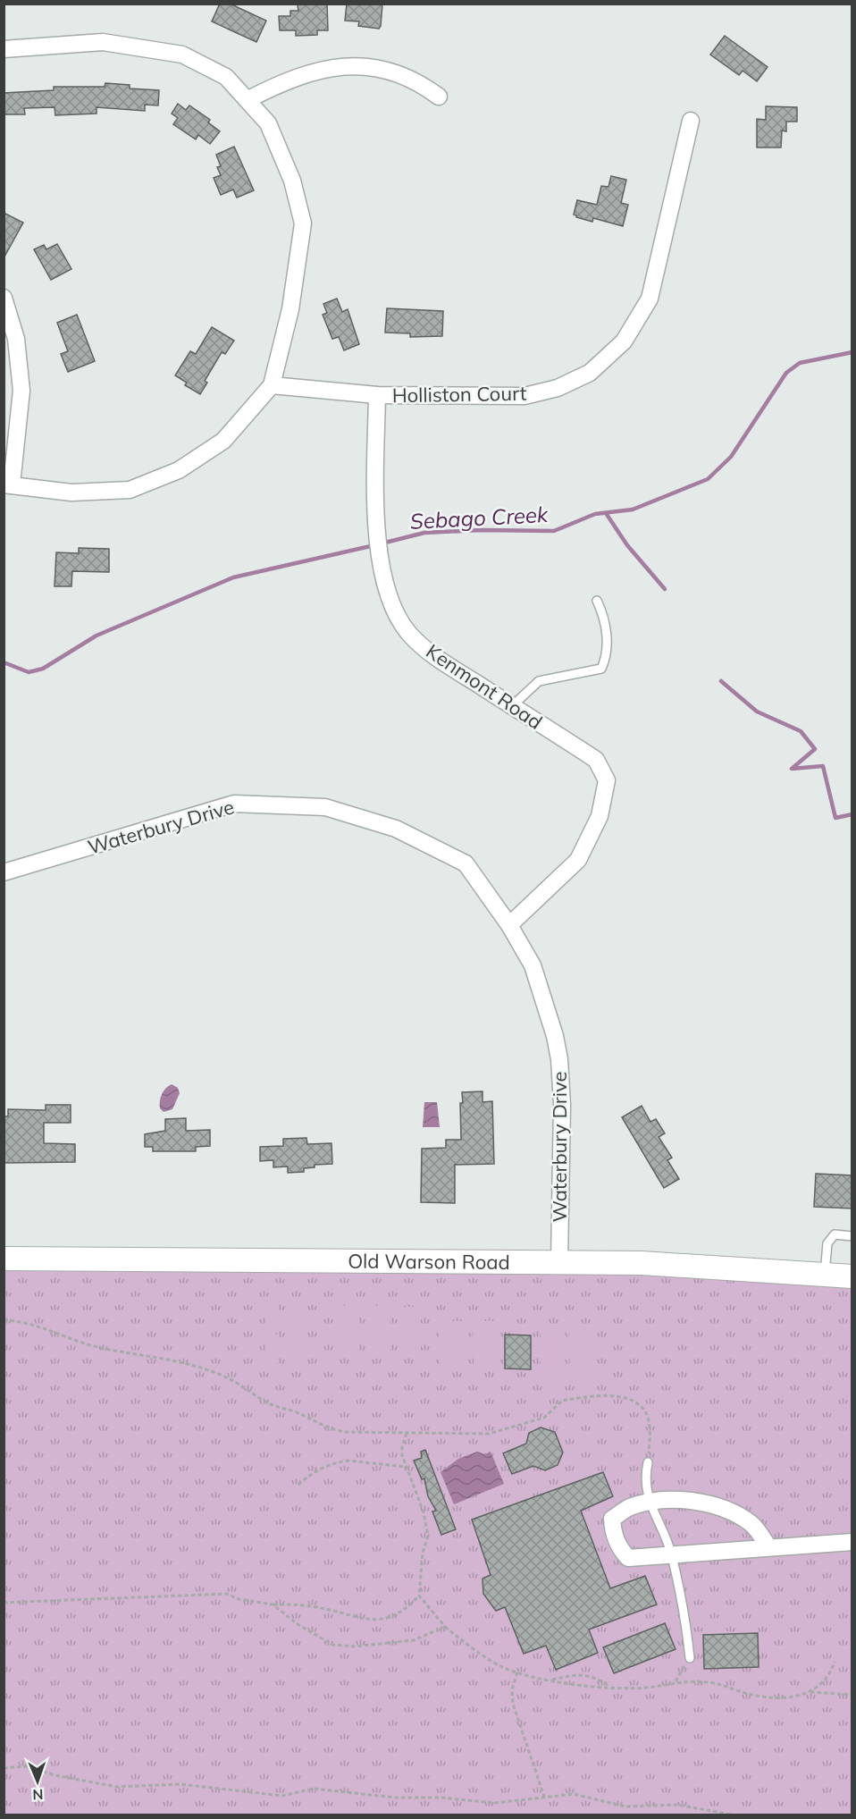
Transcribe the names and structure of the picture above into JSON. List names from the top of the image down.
{
  "streets": {
    "street": [
      "Holliston Court",
      "Kenmont Road",
      "Waterbury Drive",
      "Old Warson Road"
    ]
  },
  "crossings": [
    ["Holliston Court", "Kenmont Road"],
    ["Kenmont Road", "Waterbury Drive"],
    ["Waterbury Drive", "Old Warson Road"]
  ],
  "water": ["Sebago Creek"],
  "north": "bottom"
}
